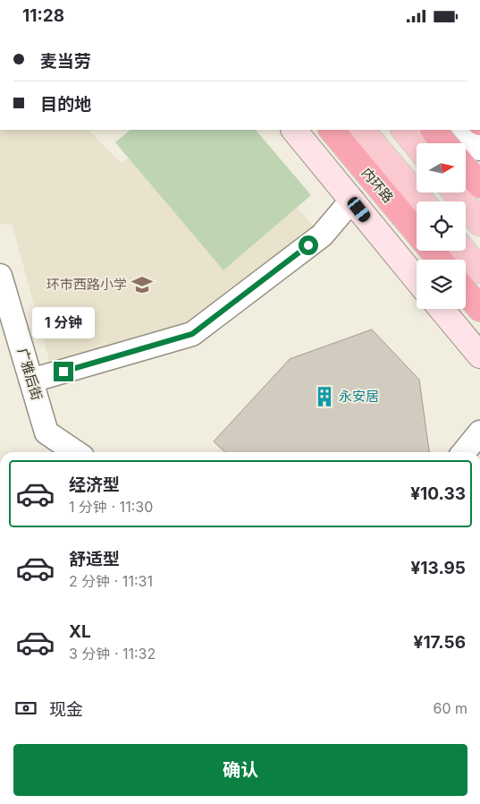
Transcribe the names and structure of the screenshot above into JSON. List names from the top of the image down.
{
  "streets": {
    "highway": ["内环路"],
    "street": ["广雅后街"]
  },
  "places": {
    "school or university": ["环市西路小学"],
    "building": ["永安居"]
  },
  "north": "right",
  "page": {
    "status": "11:28",
    "banner": ["麦当劳", "目的地"],
    "bubble": "1 分钟",
    "list": [
      {
        "name": "经济型",
        "note": "1 分钟 · 11:30",
        "value": "¥10.33"
      },
      {
        "name": "舒适型",
        "note": "2 分钟 · 11:31",
        "value": "¥13.95"
      },
      {
        "name": "XL",
        "note": "3 分钟 · 11:32",
        "value": "¥17.56"
      }
    ],
    "pay": ["现金", "60 m"],
    "buttons": "确认"
  }
}
